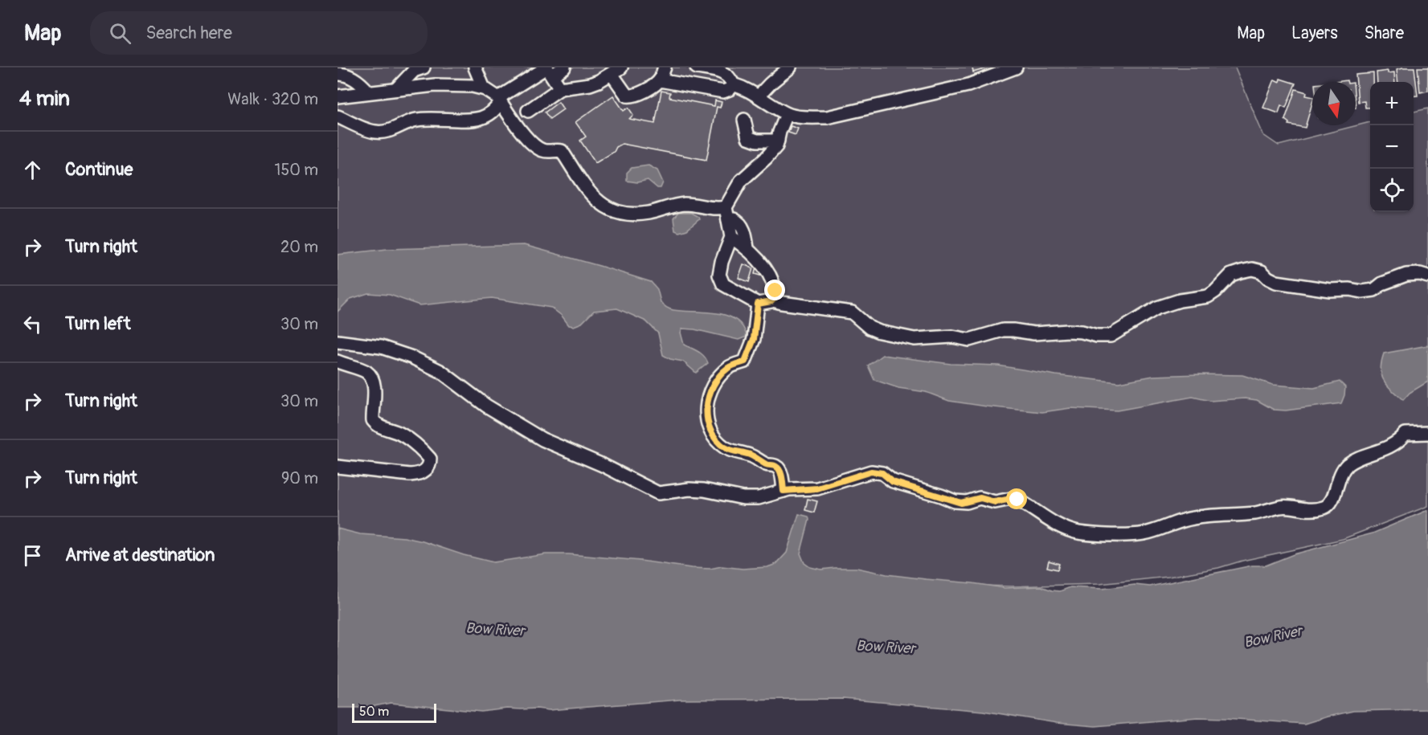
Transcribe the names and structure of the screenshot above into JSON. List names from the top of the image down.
{
  "water": ["Bow River"],
  "scale_bar": "50 m",
  "north": "bottom",
  "page": {
    "header": "Map",
    "search": "Search here",
    "nav": ["Map", "Layers", "Share"],
    "heading": ["4 min", "Walk · 320 m"],
    "map_buttons": ["+", "−"],
    "list": [
      ["Continue", "150 m"],
      ["Turn right", "20 m"],
      ["Turn left", "30 m"],
      ["Turn right", "30 m"],
      ["Turn right", "90 m"],
      "Arrive at destination"
    ],
    "scale": "50 m"
  }
}
